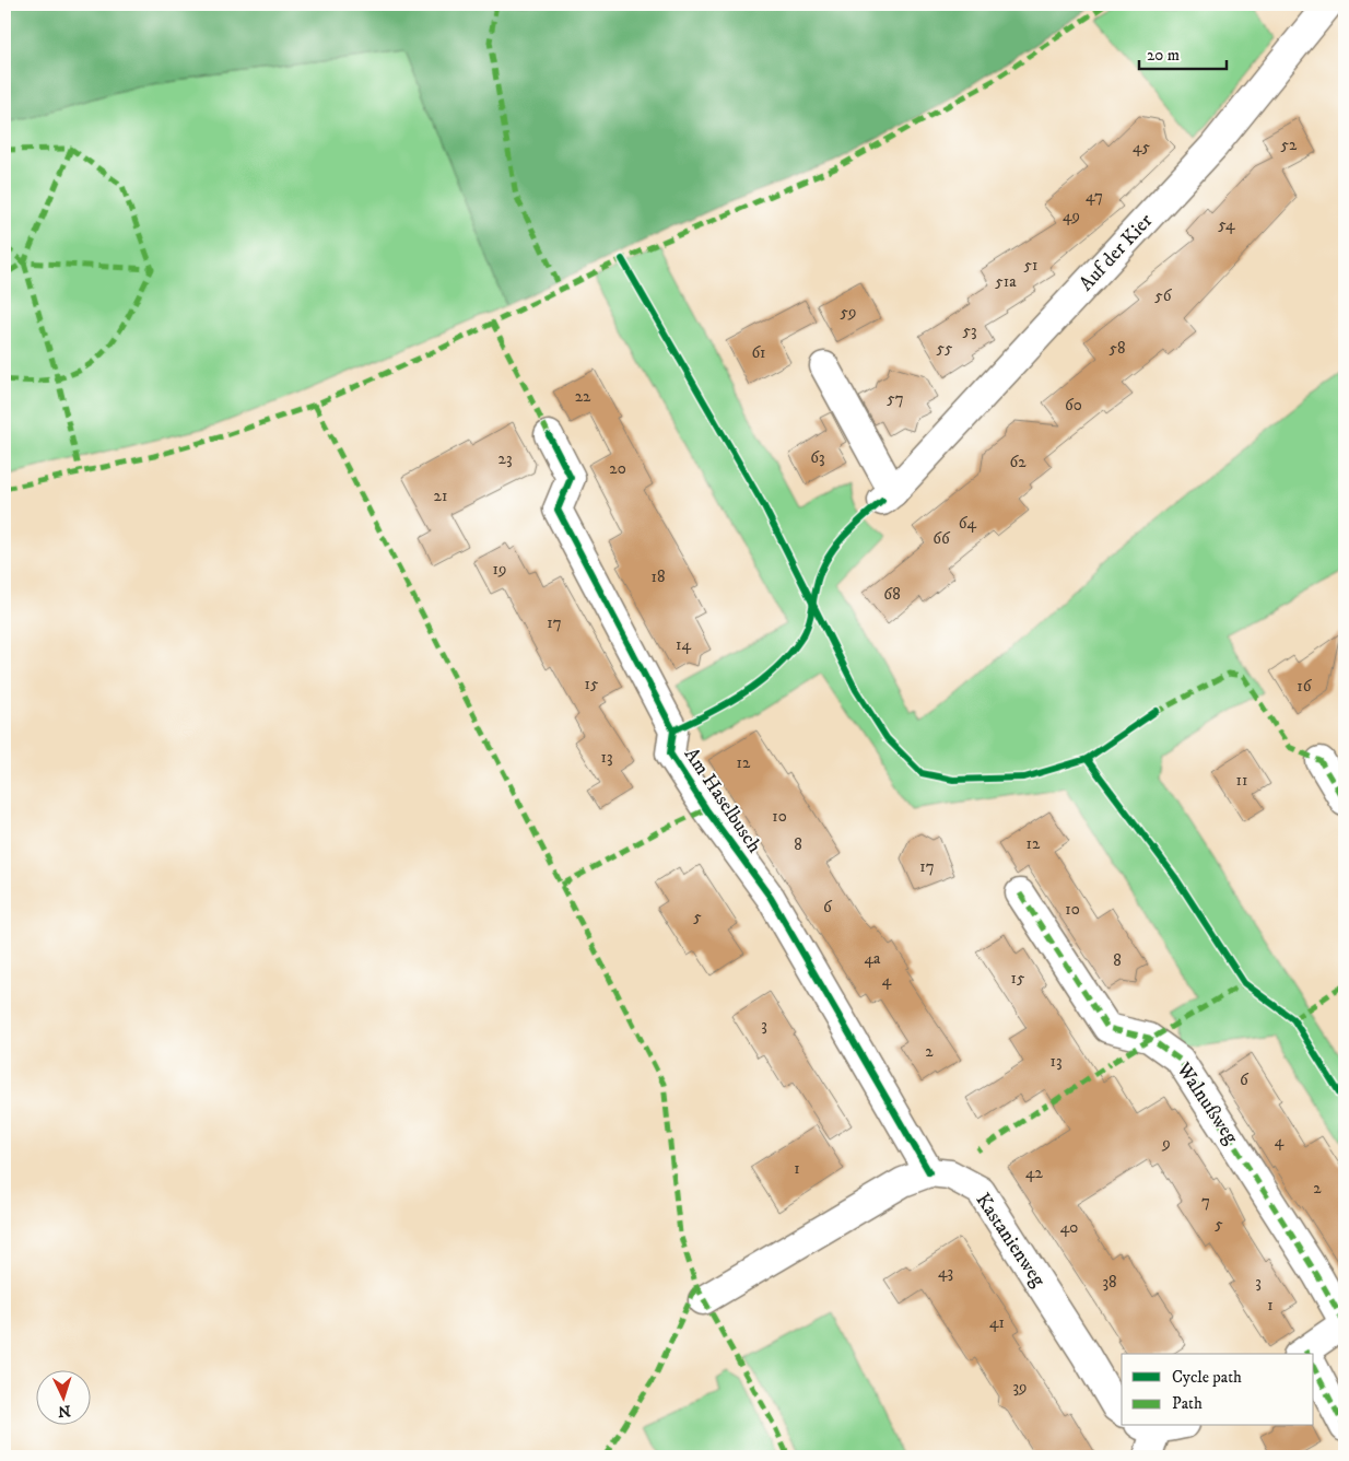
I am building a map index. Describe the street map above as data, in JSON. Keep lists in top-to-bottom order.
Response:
{
  "streets": {
    "street": [
      "Auf der Kier",
      "Am Haselbusch",
      "Walnußweg",
      "Kastanienweg"
    ]
  },
  "crossings": [
    ["Am Haselbusch", "Kastanienweg"]
  ],
  "house_numbers": [
    "52",
    "45",
    "47",
    "49",
    "54",
    "51",
    "51a",
    "56",
    "59",
    "53",
    "55",
    "58",
    "61",
    "22",
    "57",
    "60",
    "63",
    "23",
    "62",
    "20",
    "21",
    "64",
    "66",
    "19",
    "18",
    "68",
    "17",
    "14",
    "15",
    "16",
    "13",
    "12",
    "11",
    "10",
    "12",
    "8",
    "17",
    "6",
    "10",
    "5",
    "4a",
    "8",
    "15",
    "4",
    "3",
    "2",
    "13",
    "6",
    "4",
    "9",
    "1",
    "42",
    "2",
    "7",
    "5",
    "40",
    "43",
    "38",
    "3",
    "1",
    "41",
    "39"
  ],
  "legend": ["Cycle path", "Path"],
  "scale_bar": "20 m",
  "north": "bottom"
}
